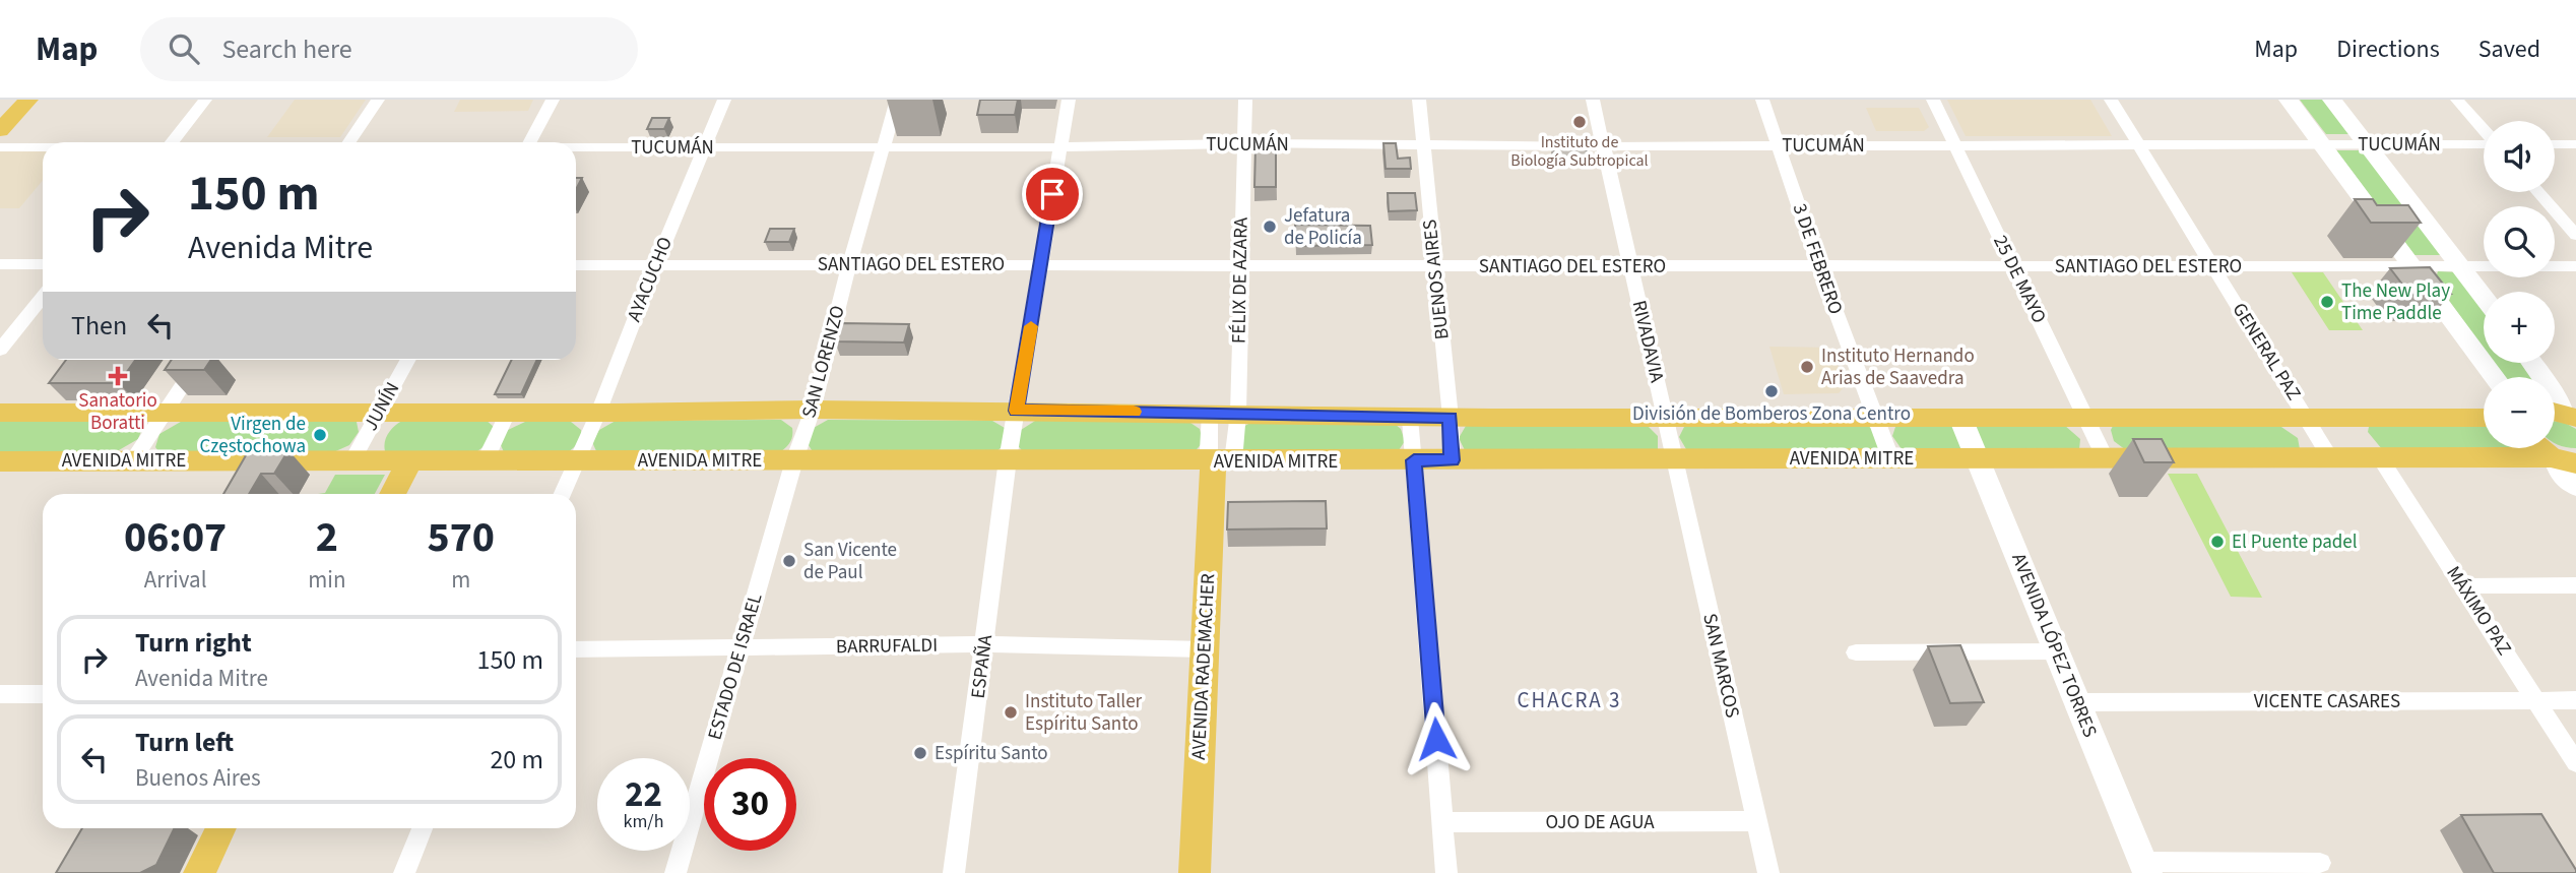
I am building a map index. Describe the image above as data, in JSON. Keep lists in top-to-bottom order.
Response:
{
  "streets": {
    "main road": ["AVENIDA MITRE", "AVENIDA LÓPEZ TORRES", "AVENIDA RADEMACHER"],
    "street": [
      "TUCUMÁN",
      "3 DE FEBRERO",
      "SANTIAGO DEL ESTERO",
      "AYACUCHO",
      "BUENOS AIRES",
      "25 DE MAYO",
      "FÉLIX DE AZARA",
      "RIVADAVIA",
      "GENERAL PAZ",
      "SAN LORENZO",
      "JUNÍN",
      "MÁXIMO PAZ",
      "BARRUFALDI",
      "SAN MARCOS",
      "ESTADO DE ISRAEL",
      "ESPAÑA",
      "VICENTE CASARES",
      "OJO DE AGUA"
    ]
  },
  "crossings": [
    ["TUCUMÁN", "3 DE FEBRERO"],
    ["TUCUMÁN", "AYACUCHO"],
    ["TUCUMÁN", "BUENOS AIRES"],
    ["TUCUMÁN", "25 DE MAYO"],
    ["TUCUMÁN", "FÉLIX DE AZARA"],
    ["TUCUMÁN", "RIVADAVIA"],
    ["TUCUMÁN", "GENERAL PAZ"],
    ["TUCUMÁN", "SAN LORENZO"],
    ["TUCUMÁN", "ESPAÑA"],
    ["3 DE FEBRERO", "SANTIAGO DEL ESTERO"],
    ["3 DE FEBRERO", "AVENIDA MITRE"],
    ["SANTIAGO DEL ESTERO", "AYACUCHO"],
    ["SANTIAGO DEL ESTERO", "BUENOS AIRES"],
    ["SANTIAGO DEL ESTERO", "25 DE MAYO"],
    ["SANTIAGO DEL ESTERO", "FÉLIX DE AZARA"],
    ["SANTIAGO DEL ESTERO", "RIVADAVIA"],
    ["SANTIAGO DEL ESTERO", "GENERAL PAZ"],
    ["SANTIAGO DEL ESTERO", "SAN LORENZO"],
    ["SANTIAGO DEL ESTERO", "ESPAÑA"],
    ["AYACUCHO", "AVENIDA MITRE"],
    ["BUENOS AIRES", "AVENIDA MITRE"],
    ["25 DE MAYO", "AVENIDA MITRE"],
    ["FÉLIX DE AZARA", "AVENIDA MITRE"],
    ["FÉLIX DE AZARA", "AVENIDA RADEMACHER"],
    ["RIVADAVIA", "AVENIDA MITRE"],
    ["RIVADAVIA", "SAN MARCOS"],
    ["GENERAL PAZ", "AVENIDA MITRE"],
    ["SAN LORENZO", "AVENIDA MITRE"],
    ["SAN LORENZO", "ESTADO DE ISRAEL"],
    ["JUNÍN", "AVENIDA MITRE"],
    ["AVENIDA MITRE", "MÁXIMO PAZ"],
    ["AVENIDA MITRE", "AVENIDA LÓPEZ TORRES"],
    ["AVENIDA MITRE", "SAN MARCOS"],
    ["AVENIDA MITRE", "ESTADO DE ISRAEL"],
    ["AVENIDA MITRE", "ESPAÑA"],
    ["AVENIDA MITRE", "AVENIDA RADEMACHER"],
    ["MÁXIMO PAZ", "VICENTE CASARES"],
    ["AVENIDA LÓPEZ TORRES", "VICENTE CASARES"],
    ["BARRUFALDI", "ESTADO DE ISRAEL"],
    ["BARRUFALDI", "ESPAÑA"],
    ["BARRUFALDI", "AVENIDA RADEMACHER"],
    ["SAN MARCOS", "OJO DE AGUA"]
  ],
  "districts": ["CHACRA 3"],
  "places": {
    "other": [
      "Instituto de Biología Subtropical",
      "Jefatura de Policía",
      "The New Play Time Paddle",
      "Instituto Hernando Arias de Saavedra",
      "División de Bomberos Zona Centro",
      "Virgen de Częstochowa",
      "El Puente padel",
      "San Vicente de Paul",
      "Instituto Taller Espíritu Santo",
      "Espíritu Santo"
    ],
    "health": ["Sanatorio Boratti"]
  },
  "page": {
    "header": "Map",
    "search": "Search here",
    "nav": ["Map", "Directions", "Saved"],
    "map_buttons": ["+", "−"],
    "turn": ["150 m", "Avenida Mitre"],
    "then": "Then",
    "eta": [
      "06:07",
      "Arrival",
      "2",
      "min",
      "570",
      "m"
    ],
    "list": [
      {
        "name": "Turn right",
        "note": "Avenida Mitre",
        "value": "150 m"
      },
      {
        "name": "Turn left",
        "note": "Buenos Aires",
        "value": "20 m"
      }
    ],
    "speed": "22 km/h",
    "limit": "30"
  }
}
